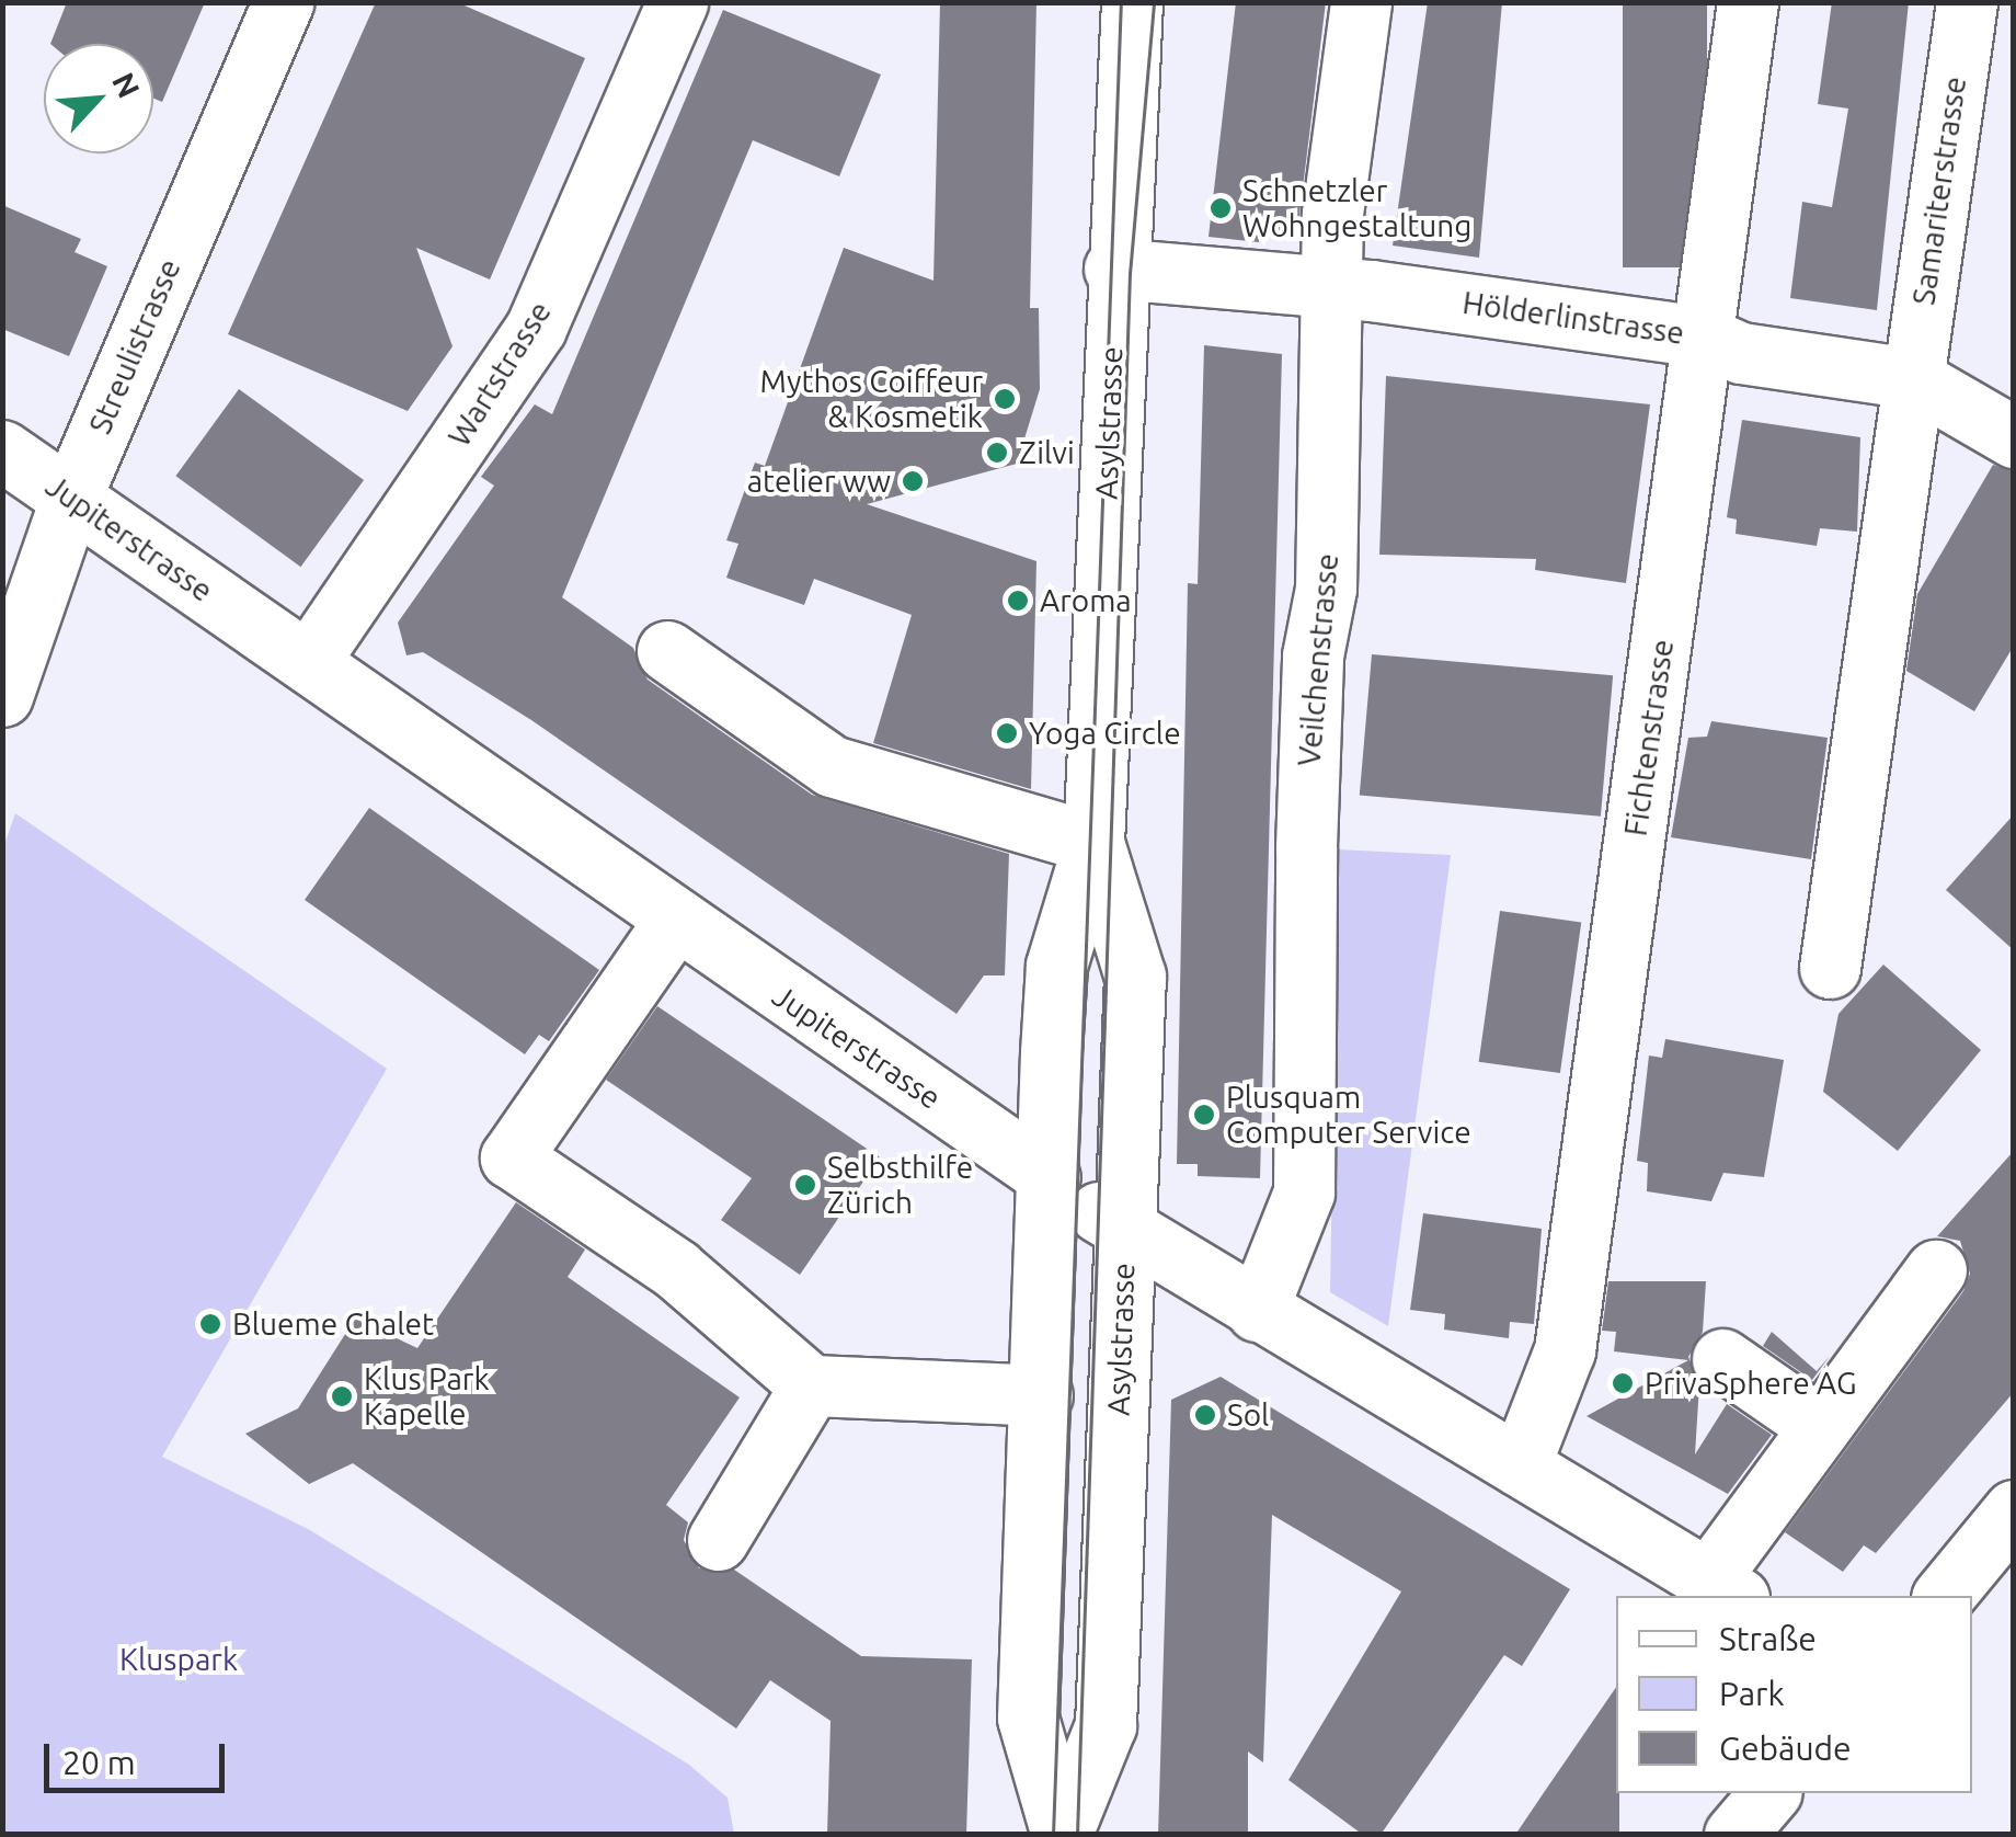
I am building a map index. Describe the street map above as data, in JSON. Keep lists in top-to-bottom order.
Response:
{
  "streets": {
    "street": [
      "Samariterstrasse",
      "Hölderlinstrasse",
      "Streulistrasse",
      "Wartstrasse",
      "Asylstrasse",
      "Jupiterstrasse",
      "Veilchenstrasse",
      "Fichtenstrasse"
    ]
  },
  "crossings": [
    ["Samariterstrasse", "Hölderlinstrasse"],
    ["Hölderlinstrasse", "Asylstrasse"],
    ["Hölderlinstrasse", "Veilchenstrasse"],
    ["Hölderlinstrasse", "Fichtenstrasse"],
    ["Streulistrasse", "Jupiterstrasse"],
    ["Wartstrasse", "Jupiterstrasse"],
    ["Asylstrasse", "Jupiterstrasse"],
    ["Jupiterstrasse", "Veilchenstrasse"],
    ["Jupiterstrasse", "Fichtenstrasse"]
  ],
  "parks": ["Kluspark"],
  "places": [
    "Schnetzler Wohngestaltung",
    "Mythos Coiffeur & Kosmetik",
    "Zilvi",
    "atelier ww",
    "Aroma",
    "Yoga Circle",
    "Plusquam Computer Service",
    "Selbsthilfe Zürich",
    "Blueme Chalet",
    "PrivaSphere AG",
    "Klus Park Kapelle",
    "Sol"
  ],
  "legend": ["Straße", "Park", "Gebäude"],
  "scale_bar": "20 m",
  "north": "top right"
}
